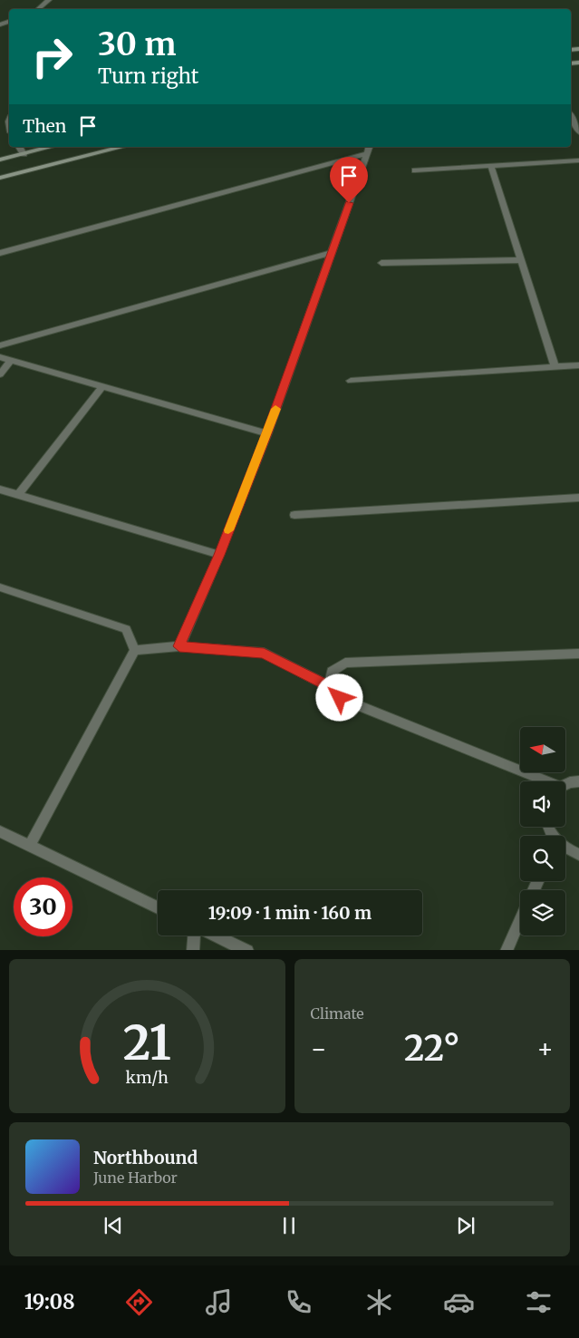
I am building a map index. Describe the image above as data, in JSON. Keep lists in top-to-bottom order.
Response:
{
  "north": "left",
  "page": {
    "turn": ["30 m", "Turn right"],
    "then": "Then",
    "limit": "30",
    "trip": "19:09 · 1 min · 160 m",
    "tile": "Climate",
    "heat": ["−", "22°", "+"],
    "song": ["Northbound", "June Harbor"],
    "tabs": "19:08",
    "gauge": ["21", "km/h"]
  }
}
